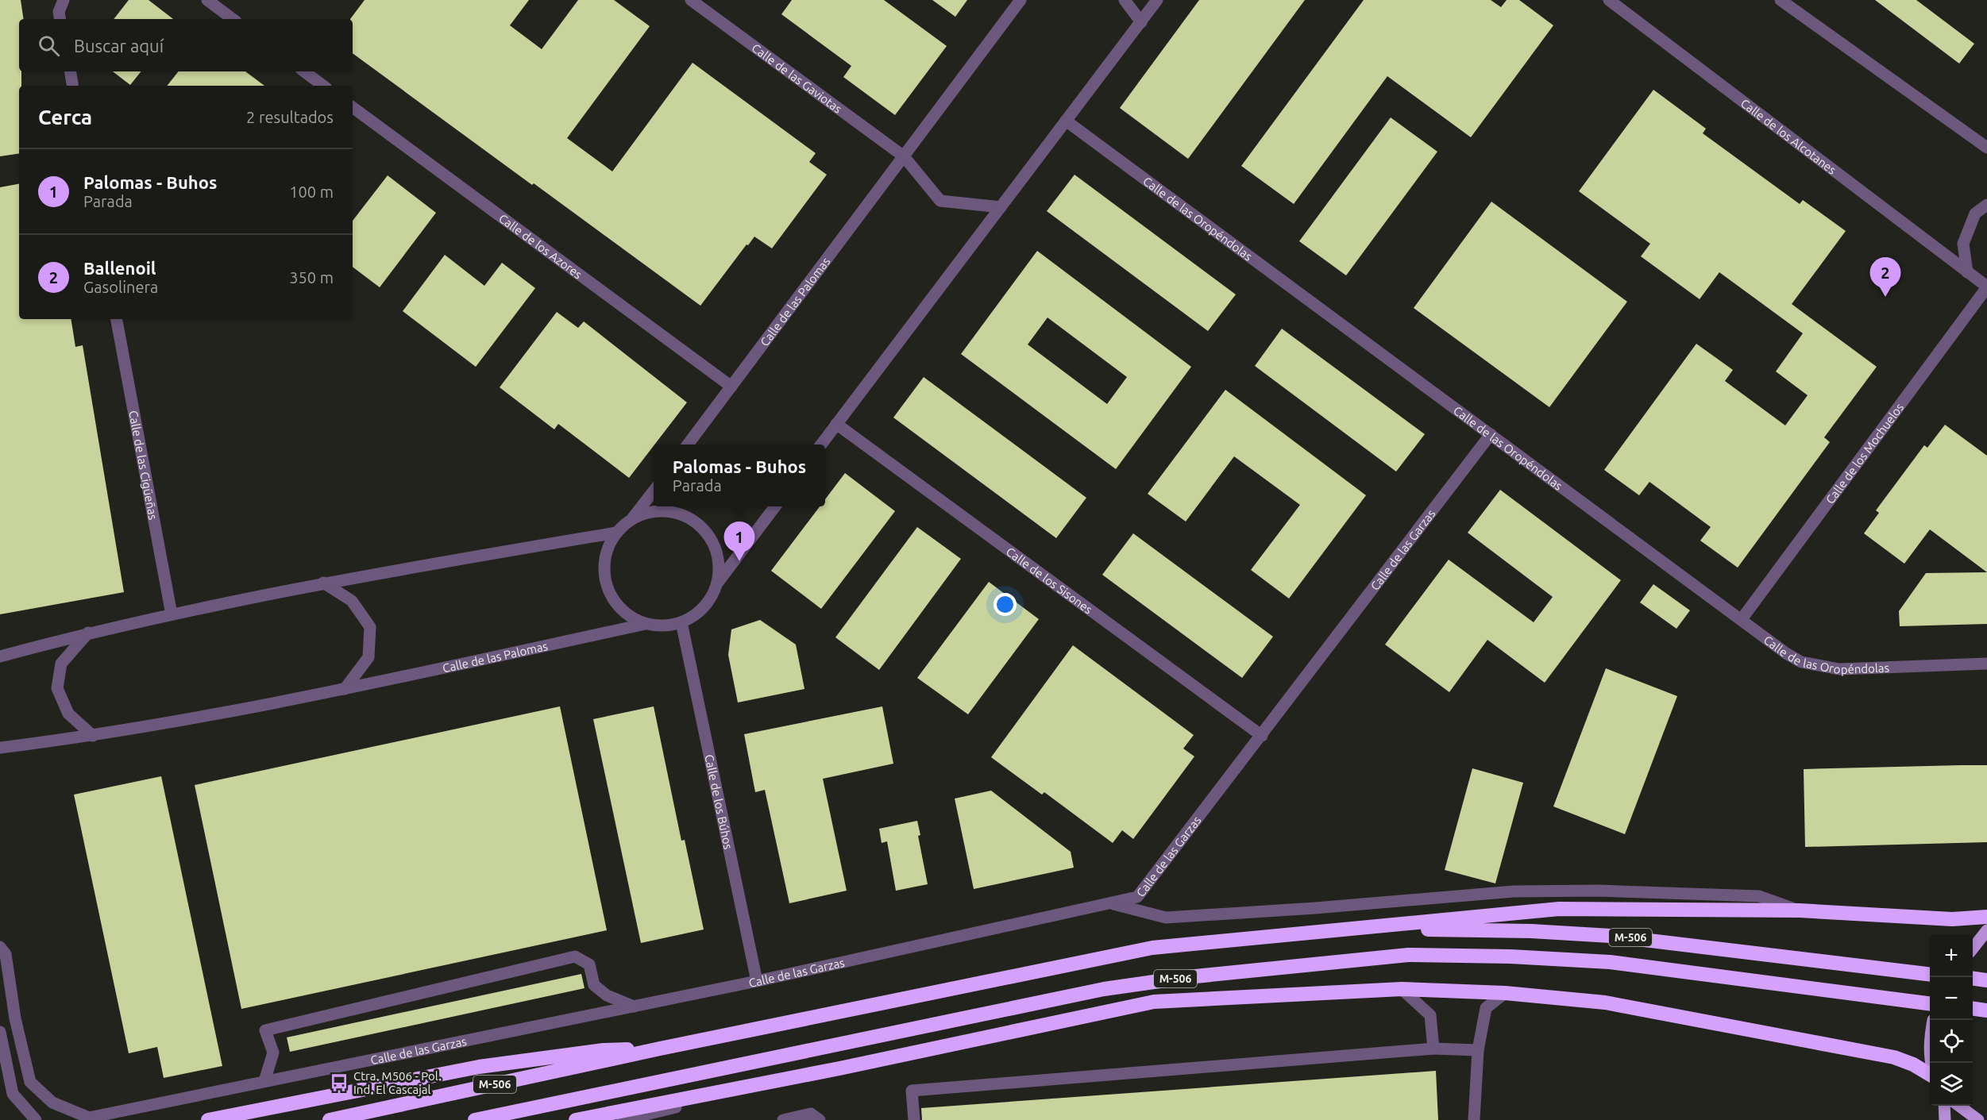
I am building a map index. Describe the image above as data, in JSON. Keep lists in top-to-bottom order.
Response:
{
  "streets": {
    "highway": ["M-506"],
    "street": [
      "Calle de las Gaviotas",
      "Calle de los Alcotanes",
      "Calle de las Oropéndolas",
      "Calle de los Azores",
      "Calle de las Palomas",
      "Calle de los Mochuelos",
      "Calle de las Cigüeñas",
      "Calle de las Garzas",
      "Calle de los Sisones",
      "Calle de los Búhos"
    ]
  },
  "crossings": [
    ["Calle de las Gaviotas", "Calle de las Palomas"],
    ["Calle de los Alcotanes", "Calle de los Mochuelos"],
    ["Calle de las Oropéndolas", "Calle de los Mochuelos"],
    ["Calle de las Oropéndolas", "Calle de las Garzas"],
    ["Calle de los Azores", "Calle de las Palomas"],
    ["Calle de las Palomas", "Calle de los Búhos"],
    ["Calle de las Garzas", "Calle de los Sisones"],
    ["Calle de las Garzas", "Calle de los Búhos"]
  ],
  "places": {
    "bus stop": ["Ctra. M506 - Pol. Ind. El Cascajal"]
  },
  "page": {
    "search": "Buscar aquí",
    "heading": ["Cerca", "2 resultados"],
    "list": [
      {
        "mark": "1",
        "name": "Palomas - Buhos",
        "note": "Parada",
        "value": "100 m"
      },
      {
        "mark": "2",
        "name": "Ballenoil",
        "note": "Gasolinera",
        "value": "350 m"
      }
    ],
    "pins": ["2", "1"],
    "popup": ["Palomas - Buhos", "Parada"],
    "map_buttons": ["+", "−"]
  }
}
